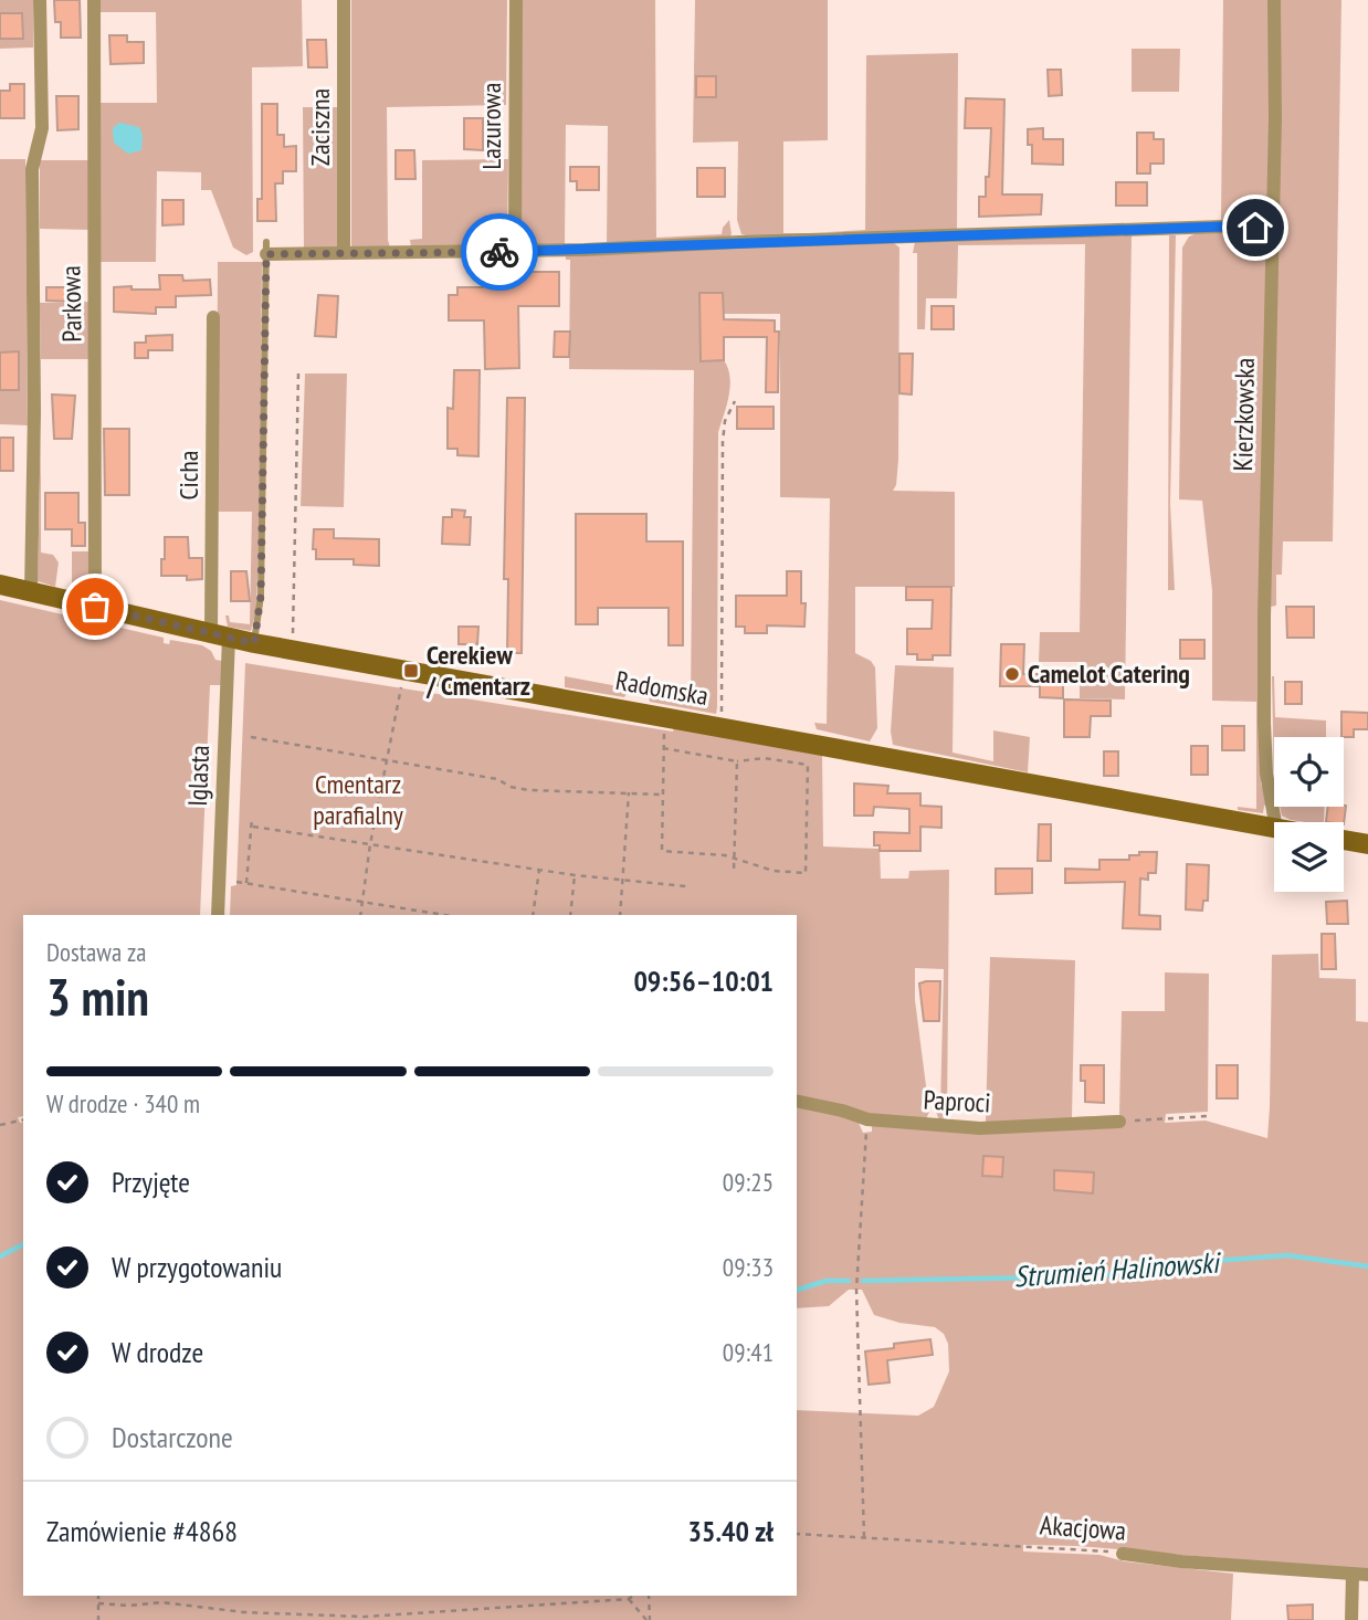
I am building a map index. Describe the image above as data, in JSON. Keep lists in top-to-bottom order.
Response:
{
  "streets": {
    "street": [
      "Lazurowa",
      "Zaciszna",
      "Parkowa",
      "Kierzkowska",
      "Cicha",
      "Radomska",
      "Iglasta",
      "Paproci",
      "Akacjowa"
    ]
  },
  "crossings": [
    ["Parkowa", "Radomska"],
    ["Cicha", "Radomska"],
    ["Cicha", "Iglasta"],
    ["Radomska", "Iglasta"]
  ],
  "water": ["Strumień Halinowski"],
  "parks": ["Cmentarz parafialny"],
  "places": {
    "transit": ["Cerekiew / Cmentarz"],
    "other": ["Camelot Catering"]
  },
  "page": {
    "heading": ["3 min", "Dostawa za", "09:56–10:01"],
    "panel": ["Zamówienie #4868", "35.40 zł"],
    "bar": "W drodze · 340 m",
    "list": [
      ["Przyjęte", "09:25"],
      ["W przygotowaniu", "09:33"],
      ["W drodze", "09:41"],
      "Dostarczone"
    ]
  }
}
